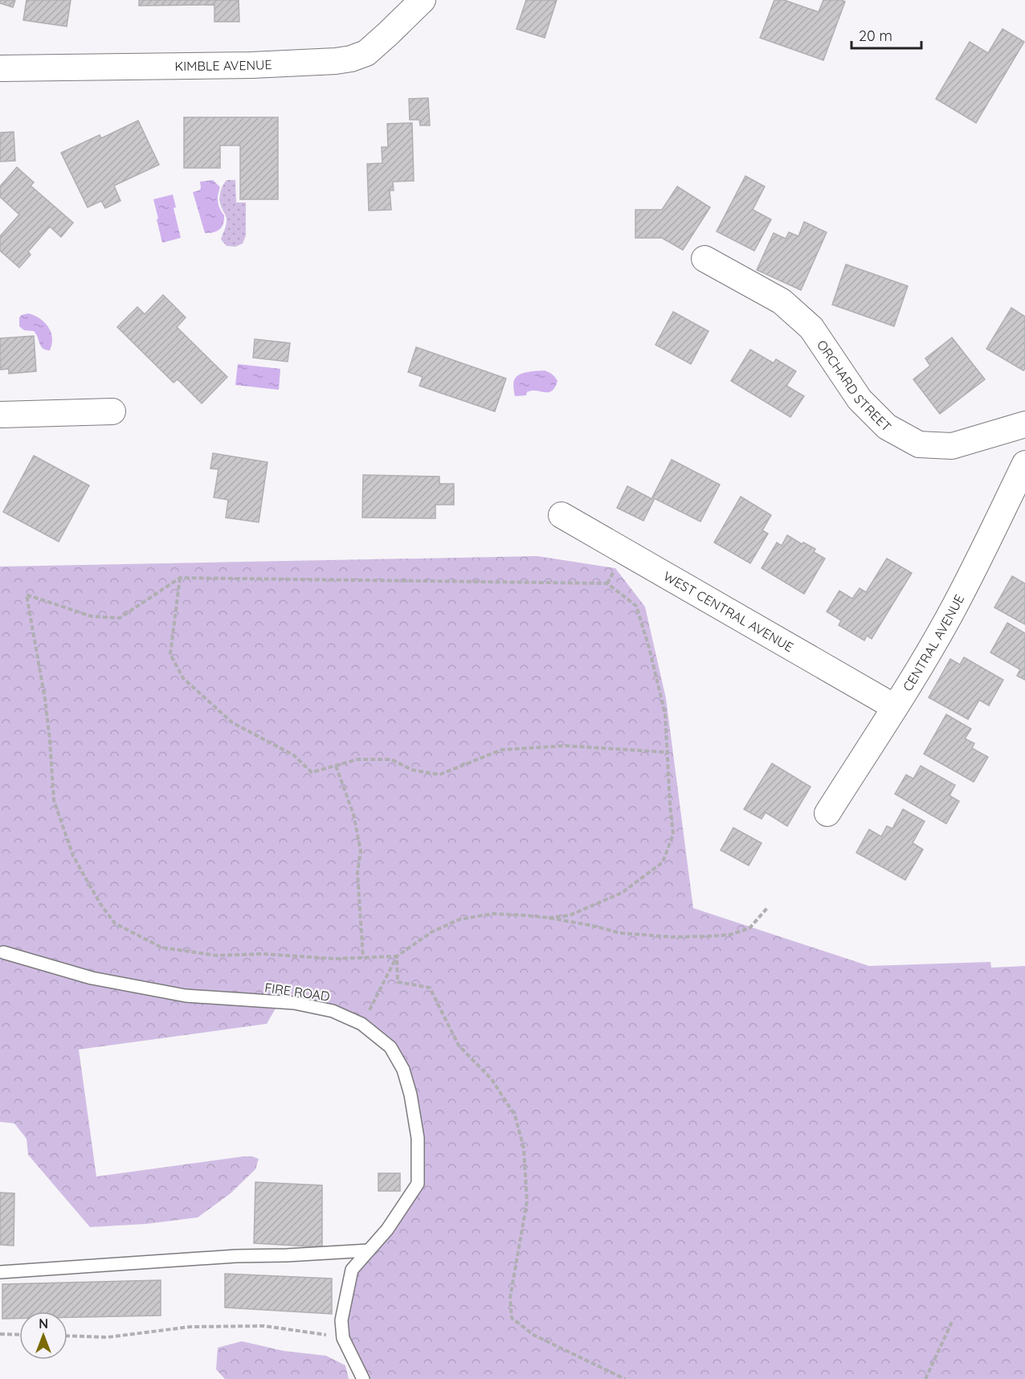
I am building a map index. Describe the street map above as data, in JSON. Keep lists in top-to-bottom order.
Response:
{
  "streets": {
    "street": [
      "KIMBLE AVENUE",
      "ORCHARD STREET",
      "WEST CENTRAL AVENUE",
      "CENTRAL AVENUE"
    ],
    "lane": ["FIRE ROAD"]
  },
  "crossings": [
    ["WEST CENTRAL AVENUE", "CENTRAL AVENUE"]
  ],
  "scale_bar": "20 m",
  "north": "top"
}
